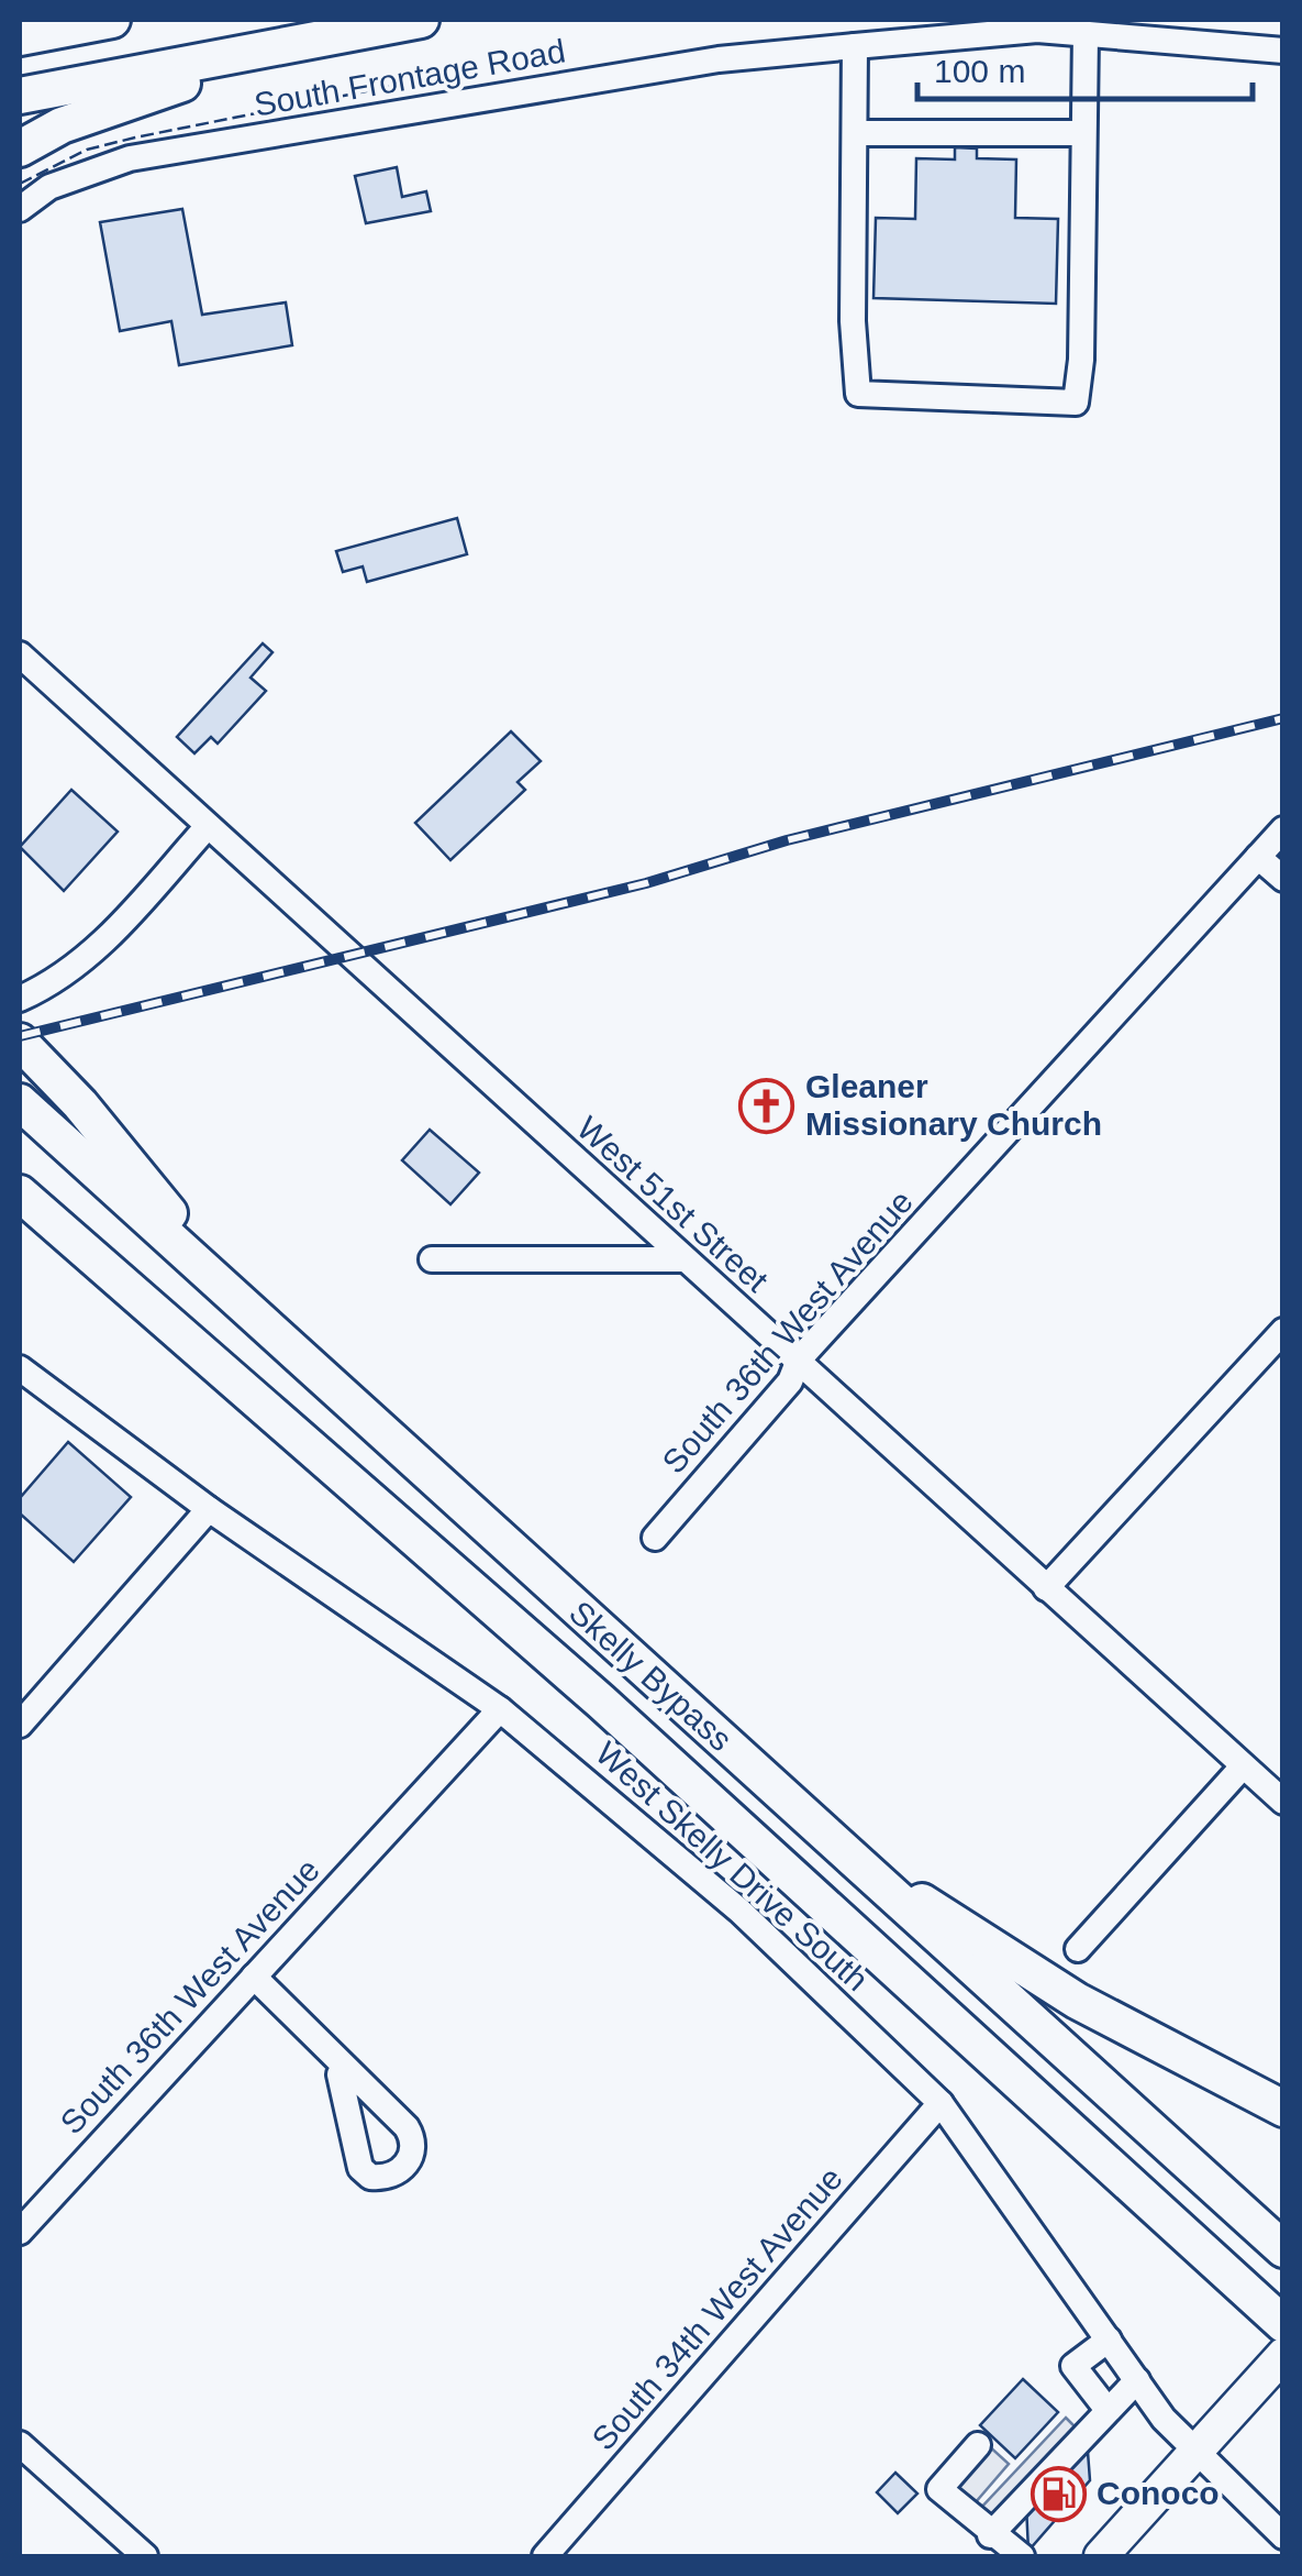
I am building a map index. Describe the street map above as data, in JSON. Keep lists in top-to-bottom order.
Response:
{
  "streets": {
    "highway": ["Skelly Bypass"],
    "street": [
      "South Frontage Road",
      "West 51st Street",
      "South 36th West Avenue",
      "West Skelly Drive South",
      "South 34th West Avenue"
    ]
  },
  "crossings": [
    ["West 51st Street", "South 36th West Avenue"],
    ["South 36th West Avenue", "West Skelly Drive South"],
    ["West Skelly Drive South", "South 34th West Avenue"]
  ],
  "places": {
    "church": ["Gleaner Missionary Church"],
    "fuel station": ["Conoco"]
  },
  "scale_bar": "100 m"
}
